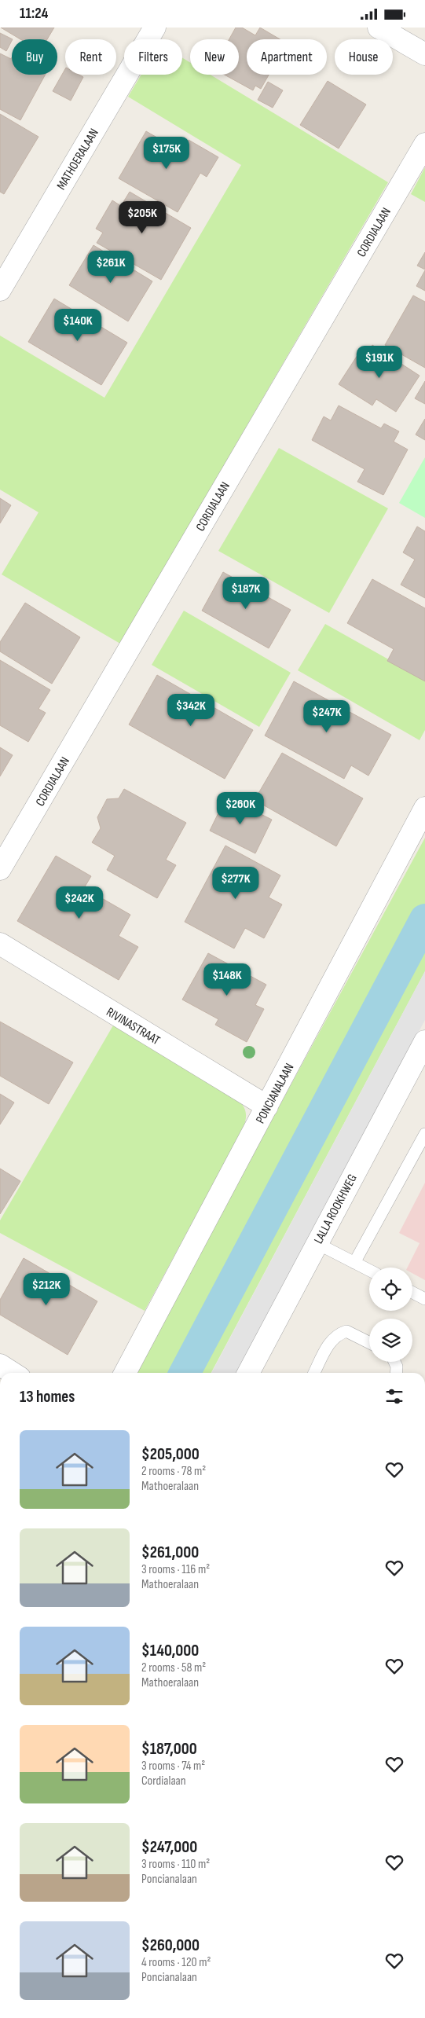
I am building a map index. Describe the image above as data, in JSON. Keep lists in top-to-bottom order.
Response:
{
  "streets": {
    "street": [
      "MATHOERALAAN",
      "CORDIALAAN",
      "RIVINASTRAAT",
      "PONCIANALAAN",
      "LALLA ROOKHWEG"
    ]
  },
  "crossings": [
    ["RIVINASTRAAT", "PONCIANALAAN"]
  ],
  "page": {
    "status": "11:24",
    "chip": [
      "Buy",
      "Rent",
      "Filters",
      "New",
      "Apartment",
      "House"
    ],
    "price": [
      "$175K",
      "$205K",
      "$261K",
      "$140K",
      "$191K",
      "$187K",
      "$342K",
      "$247K",
      "$260K",
      "$277K",
      "$242K",
      "$148K",
      "$212K"
    ],
    "heading": "13 homes",
    "list": [
      {
        "name": "$205,000",
        "note": "2 rooms · 78 m² · Mathoeralaan"
      },
      {
        "name": "$261,000",
        "note": "3 rooms · 116 m² · Mathoeralaan"
      },
      {
        "name": "$140,000",
        "note": "2 rooms · 58 m² · Mathoeralaan"
      },
      {
        "name": "$187,000",
        "note": "3 rooms · 74 m² · Cordialaan"
      },
      {
        "name": "$247,000",
        "note": "3 rooms · 110 m² · Poncianalaan"
      },
      {
        "name": "$260,000",
        "note": "4 rooms · 120 m² · Poncianalaan"
      }
    ]
  }
}
